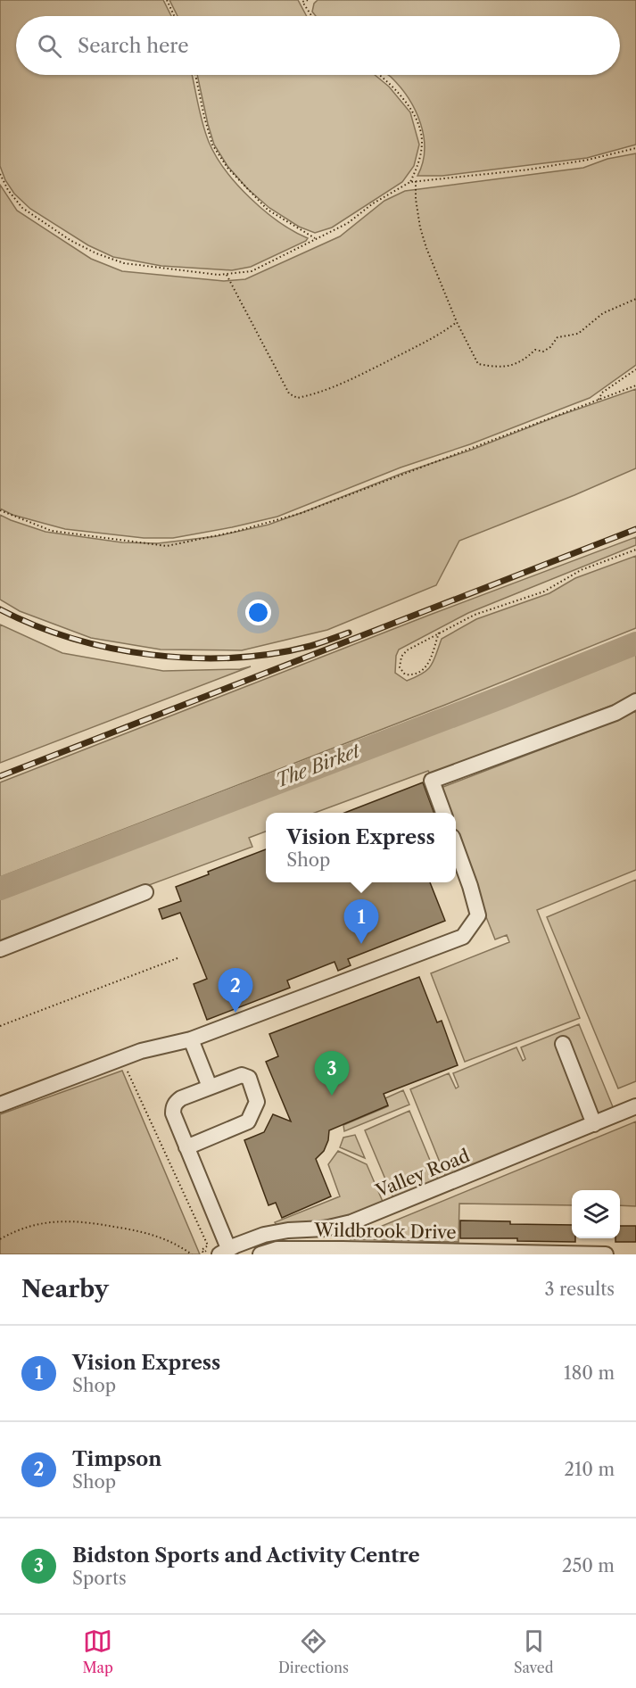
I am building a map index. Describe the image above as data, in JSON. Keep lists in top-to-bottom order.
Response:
{
  "streets": {
    "street": ["Valley Road", "Wildbrook Drive"]
  },
  "water": ["The Birket"],
  "page": {
    "search": "Search here",
    "popup": ["Vision Express", "Shop"],
    "pins": ["1", "2", "3"],
    "heading": ["Nearby", "3 results"],
    "list": [
      {
        "mark": "1",
        "name": "Vision Express",
        "note": "Shop",
        "value": "180 m"
      },
      {
        "mark": "2",
        "name": "Timpson",
        "note": "Shop",
        "value": "210 m"
      },
      {
        "mark": "3",
        "name": "Bidston Sports and Activity Centre",
        "note": "Sports",
        "value": "250 m"
      }
    ],
    "nav": ["Map", "Directions", "Saved"]
  }
}
